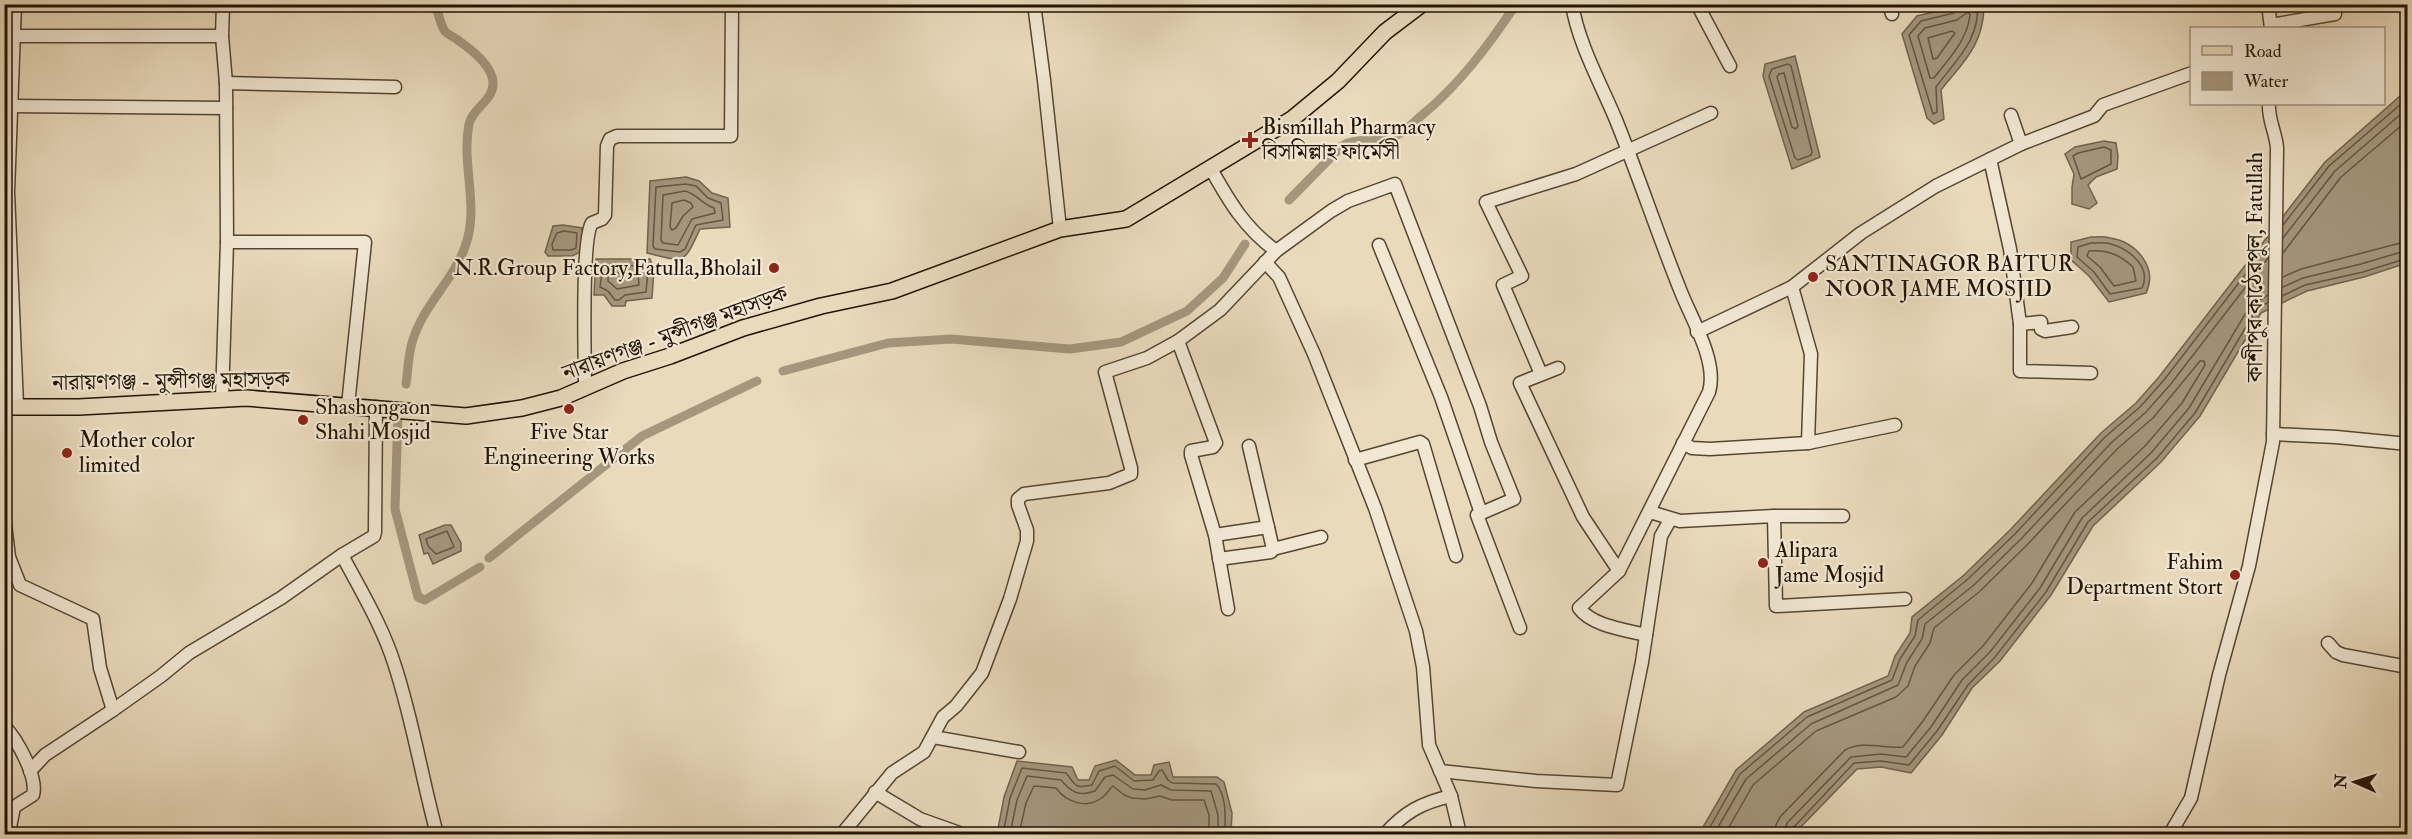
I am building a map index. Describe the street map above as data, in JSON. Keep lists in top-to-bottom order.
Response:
{
  "streets": {
    "main road": ["নারায়ণগঞ্জ - মুন্সীগঞ্জ মহাসড়ক"],
    "street": ["কাশীপুর কাঠেরপুল, Fatullah"]
  },
  "places": {
    "health": ["Bismillah Pharmacy বিসমিল্লাহ ফার্মেসী"],
    "other": [
      "N.R.Group Factory,Fatulla,Bholail",
      "SANTINAGOR BAITUR NOOR JAME MOSJID",
      "Five Star Engineering Works",
      "Shashongaon Shahi Mosjid",
      "Mother color limited",
      "Alipara Jame Mosjid",
      "Fahim Department Stort"
    ]
  },
  "legend": ["Road", "Water"],
  "north": "left"
}
